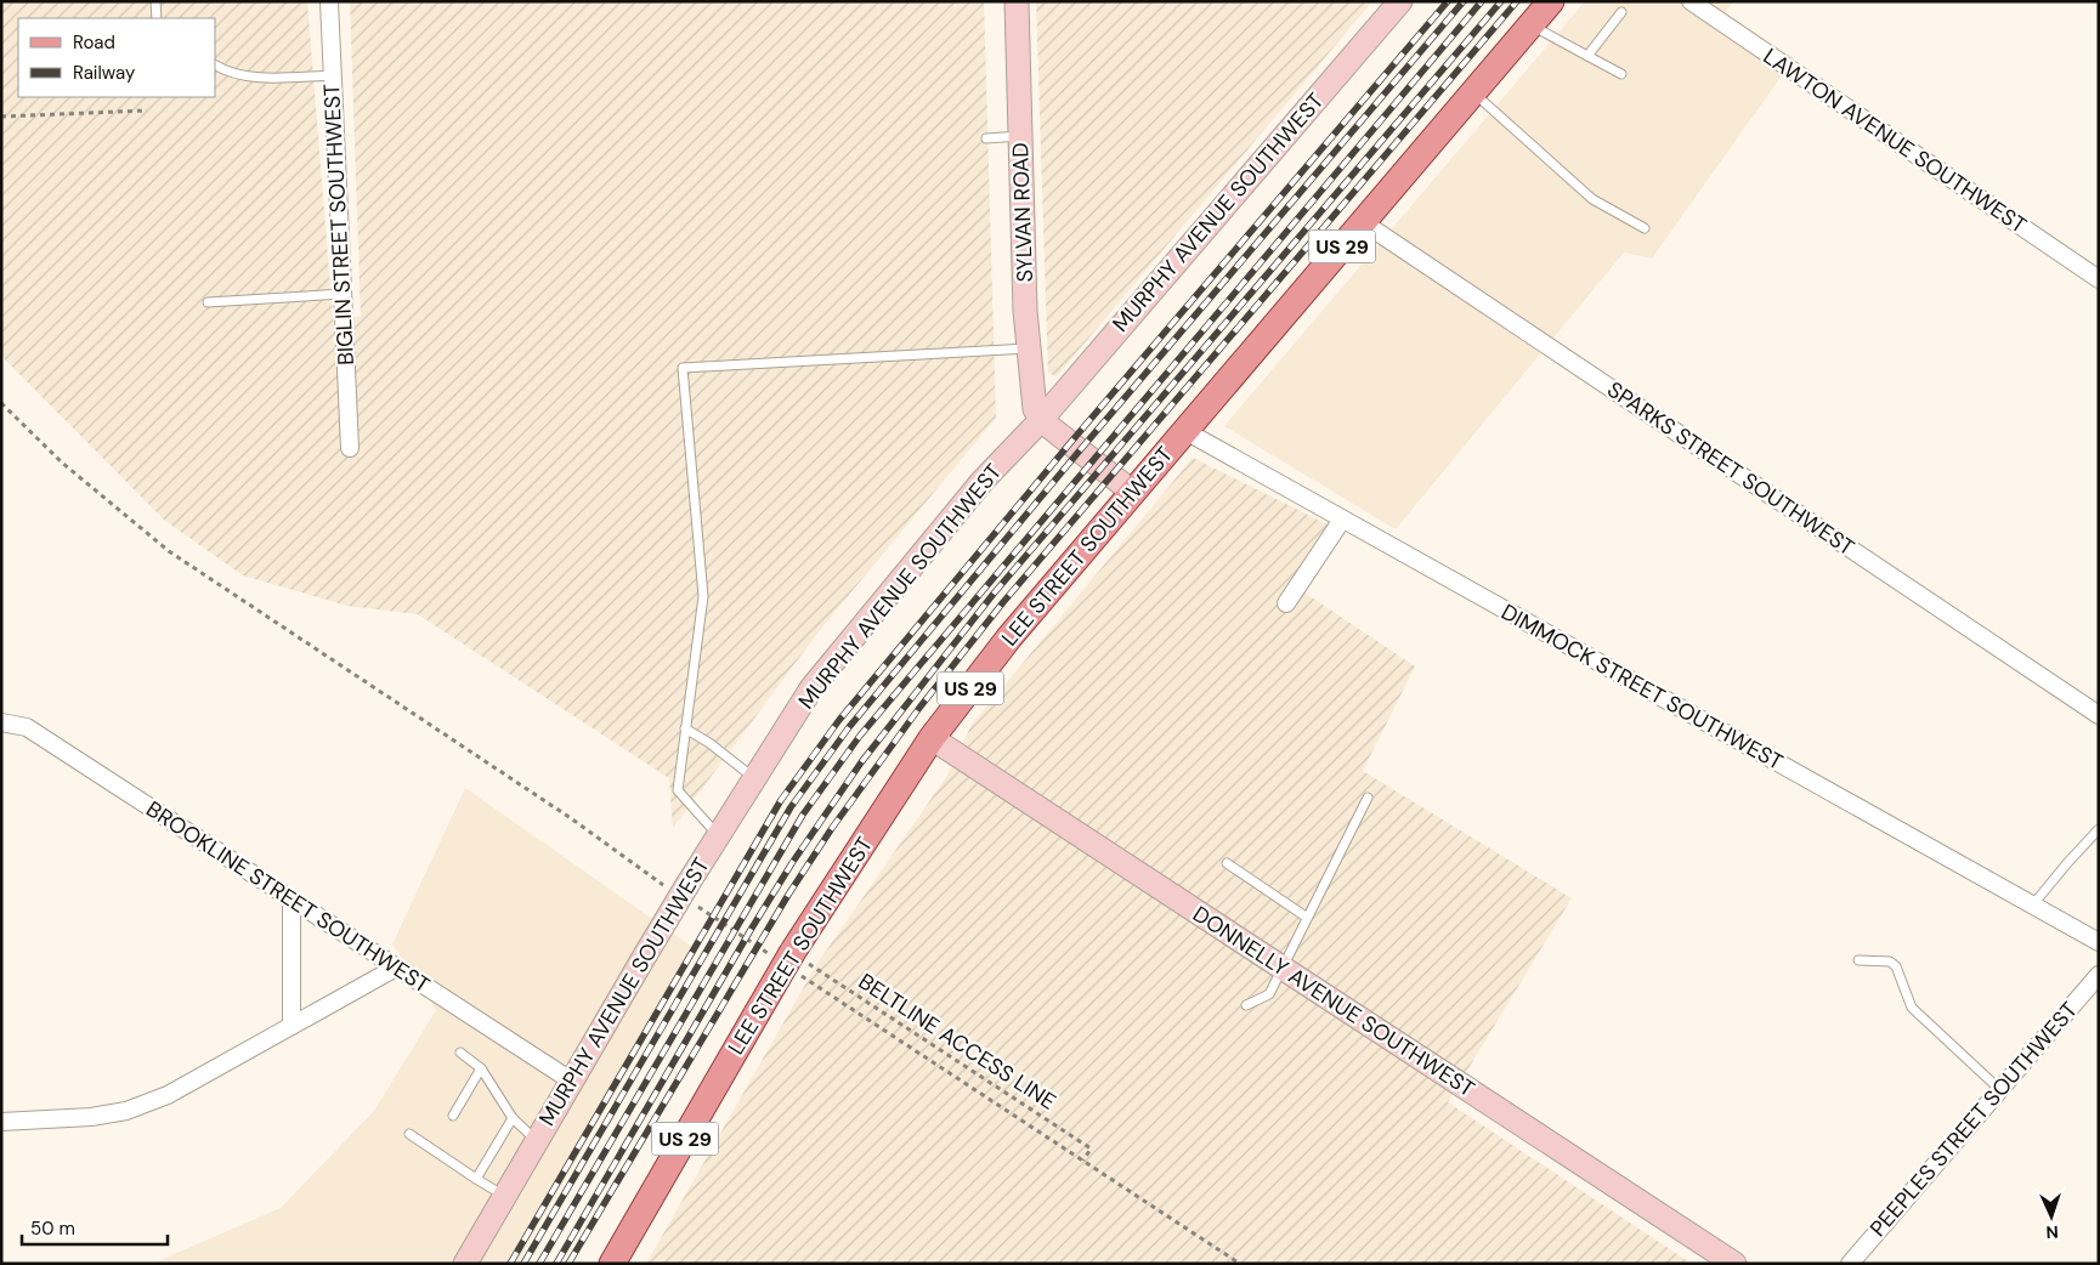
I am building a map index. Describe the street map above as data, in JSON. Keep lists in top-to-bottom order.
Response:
{
  "streets": {
    "main road": ["US 29", "LEE STREET SOUTHWEST"],
    "street": [
      "LAWTON AVENUE SOUTHWEST",
      "SYLVAN ROAD",
      "MURPHY AVENUE SOUTHWEST",
      "BIGLIN STREET SOUTHWEST",
      "SPARKS STREET SOUTHWEST",
      "DIMMOCK STREET SOUTHWEST",
      "BROOKLINE STREET SOUTHWEST",
      "DONNELLY AVENUE SOUTHWEST",
      "PEEPLES STREET SOUTHWEST"
    ],
    "path": ["BELTLINE ACCESS LINE"]
  },
  "crossings": [
    ["SYLVAN ROAD", "MURPHY AVENUE SOUTHWEST"],
    ["MURPHY AVENUE SOUTHWEST", "BROOKLINE STREET SOUTHWEST"],
    ["SPARKS STREET SOUTHWEST", "LEE STREET SOUTHWEST"],
    ["LEE STREET SOUTHWEST", "DIMMOCK STREET SOUTHWEST"],
    ["LEE STREET SOUTHWEST", "DONNELLY AVENUE SOUTHWEST"],
    ["LEE STREET SOUTHWEST", "BELTLINE ACCESS LINE"]
  ],
  "legend": ["Road", "Railway"],
  "scale_bar": "50 m",
  "north": "bottom"
}
